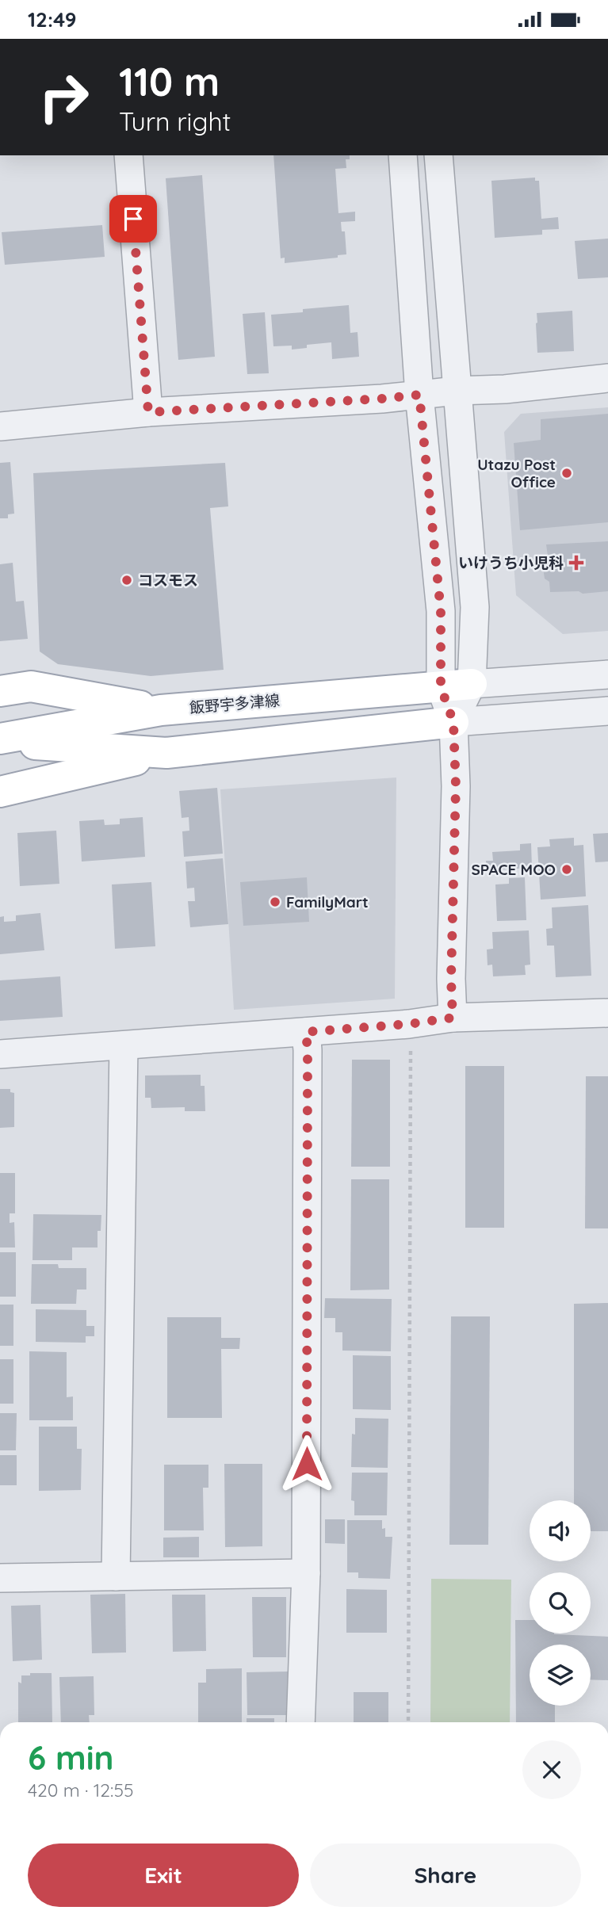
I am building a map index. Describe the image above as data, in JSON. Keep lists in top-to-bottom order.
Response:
{
  "streets": {
    "main road": ["飯野宇多津線"]
  },
  "places": {
    "other": [
      "Utazu Post Office",
      "コスモス",
      "SPACE MOO",
      "FamilyMart"
    ],
    "health": ["いけうち小児科"]
  },
  "page": {
    "status": "12:49",
    "turn": ["110 m", "Turn right"],
    "heading": ["6 min", "420 m · 12:55"],
    "buttons": ["Exit", "Share"]
  }
}
